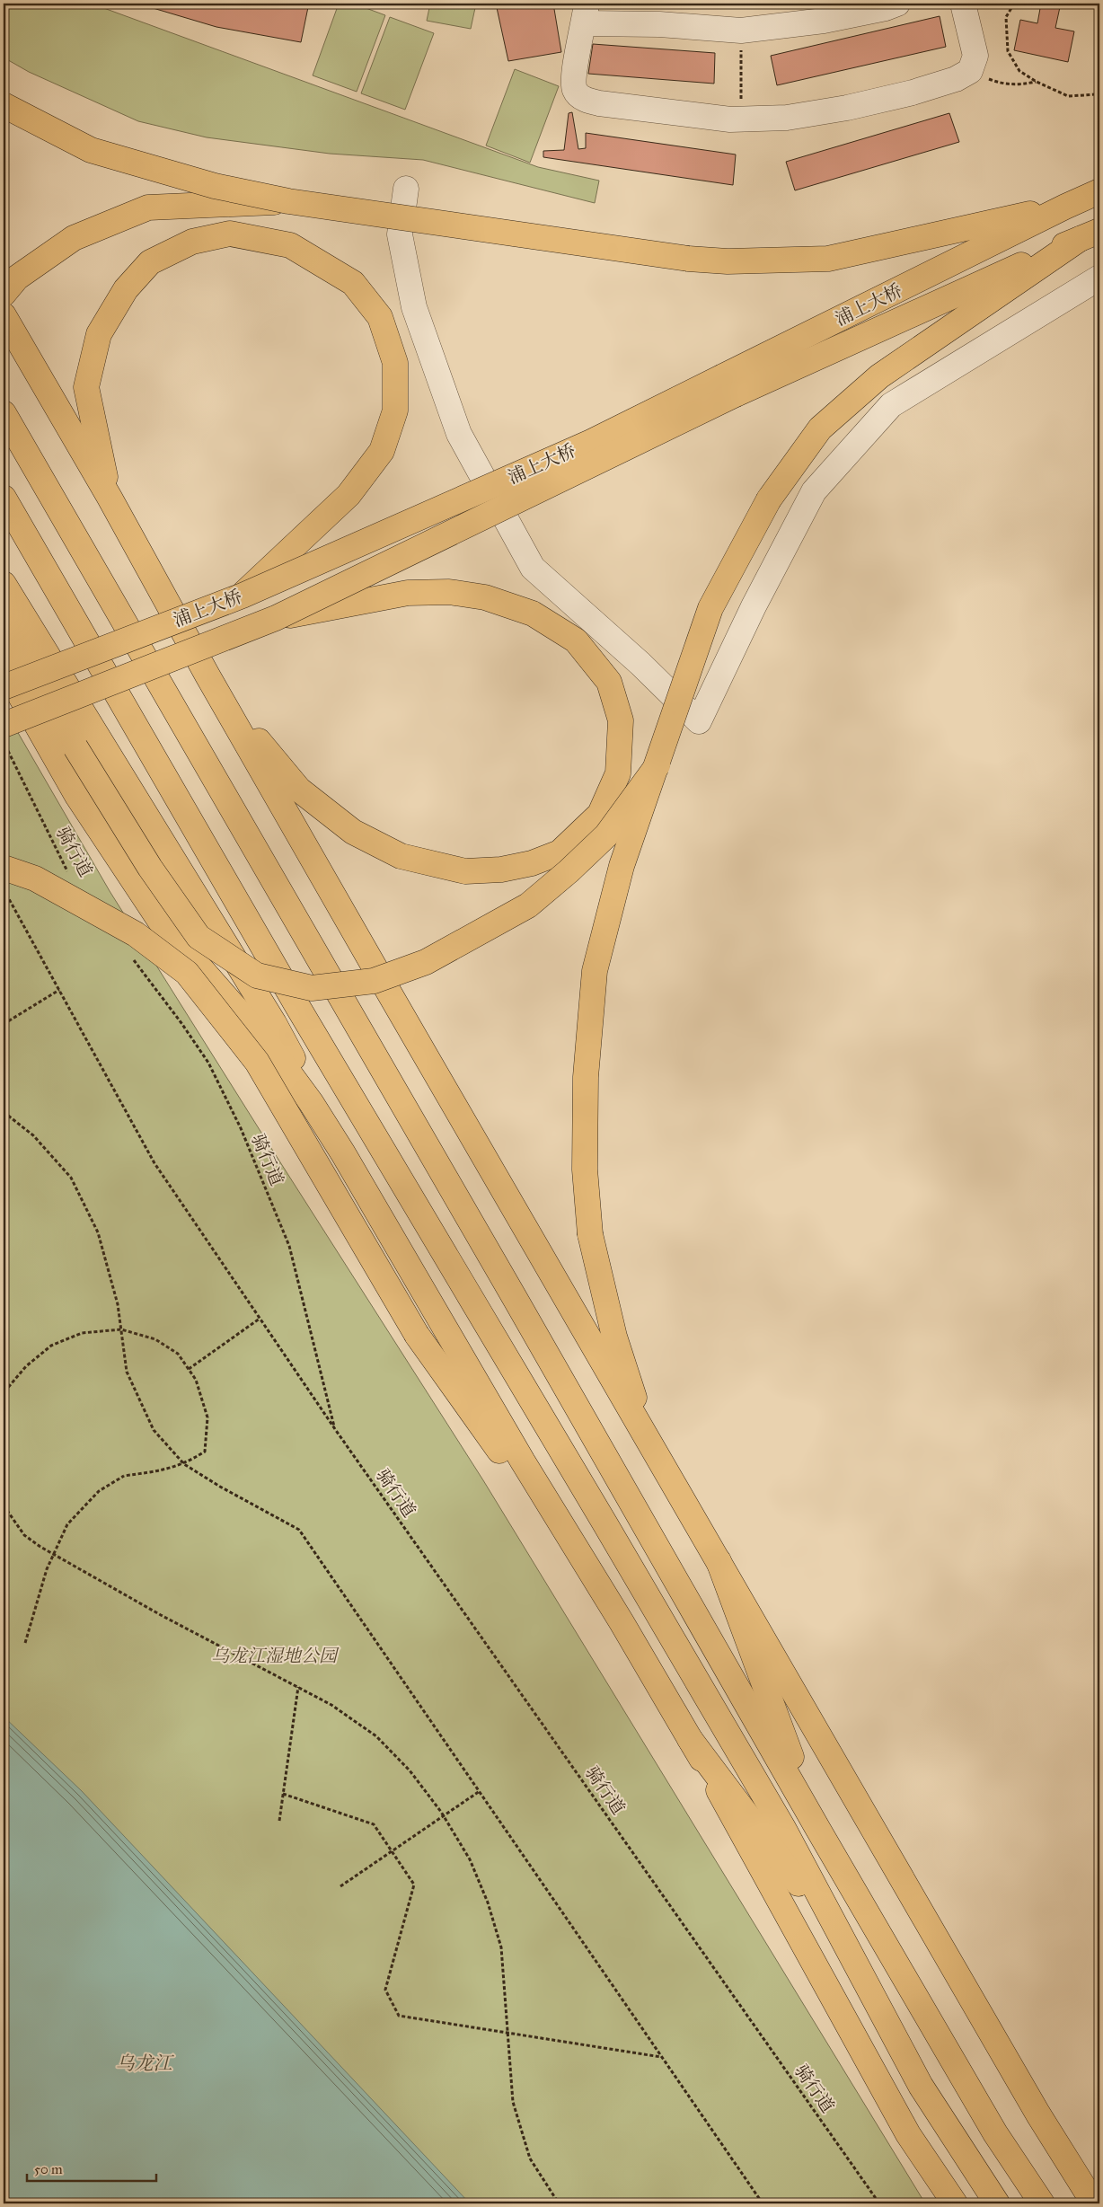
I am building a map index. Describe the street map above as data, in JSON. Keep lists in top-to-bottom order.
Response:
{
  "streets": {
    "main road": ["浦上大桥"],
    "path": ["骑行道"]
  },
  "water": ["乌龙江"],
  "parks": ["乌龙江湿地公园"],
  "scale_bar": "50 m"
}
